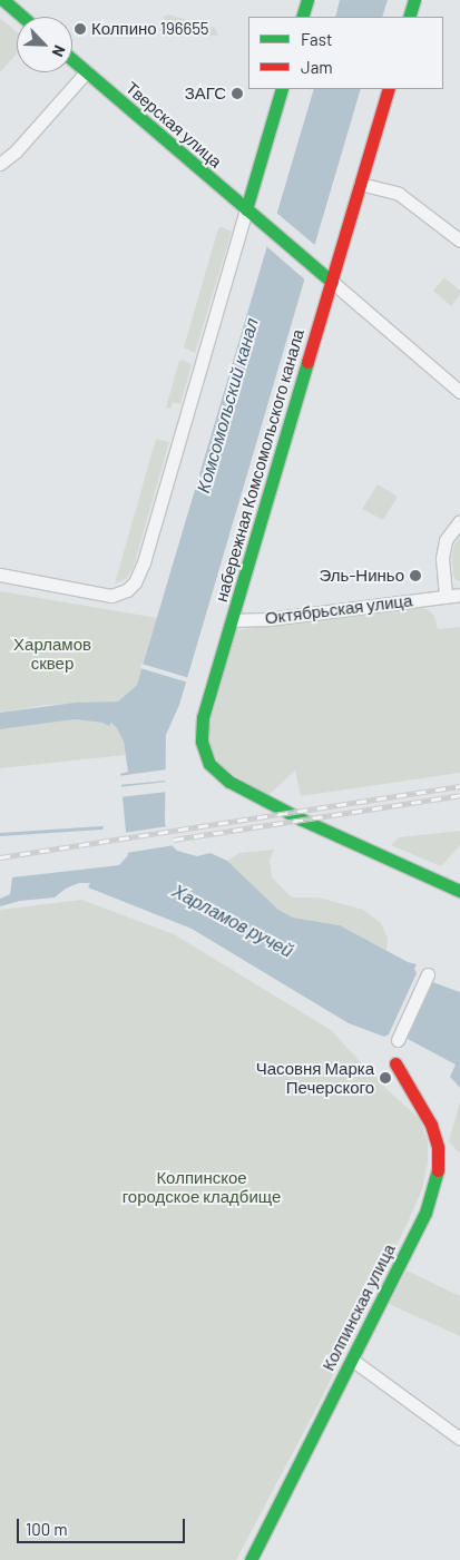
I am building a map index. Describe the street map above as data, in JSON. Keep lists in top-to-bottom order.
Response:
{
  "streets": {
    "street": [
      "Тверская улица",
      "набережная Комсомольского канала",
      "Октябрьская улица",
      "Колпинская улица"
    ]
  },
  "crossings": [
    ["Тверская улица", "набережная Комсомольского канала"],
    ["набережная Комсомольского канала", "Октябрьская улица"]
  ],
  "water": ["Комсомольский канал", "Харламов ручей"],
  "parks": ["Харламов сквер", "Колпинское городское кладбище"],
  "places": [
    "Колпино 196655",
    "ЗАГС",
    "Эль-Ниньо",
    "Часовня Марка Печерского"
  ],
  "legend": ["Fast", "Jam"],
  "scale_bar": "100 m",
  "north": "bottom right"
}
